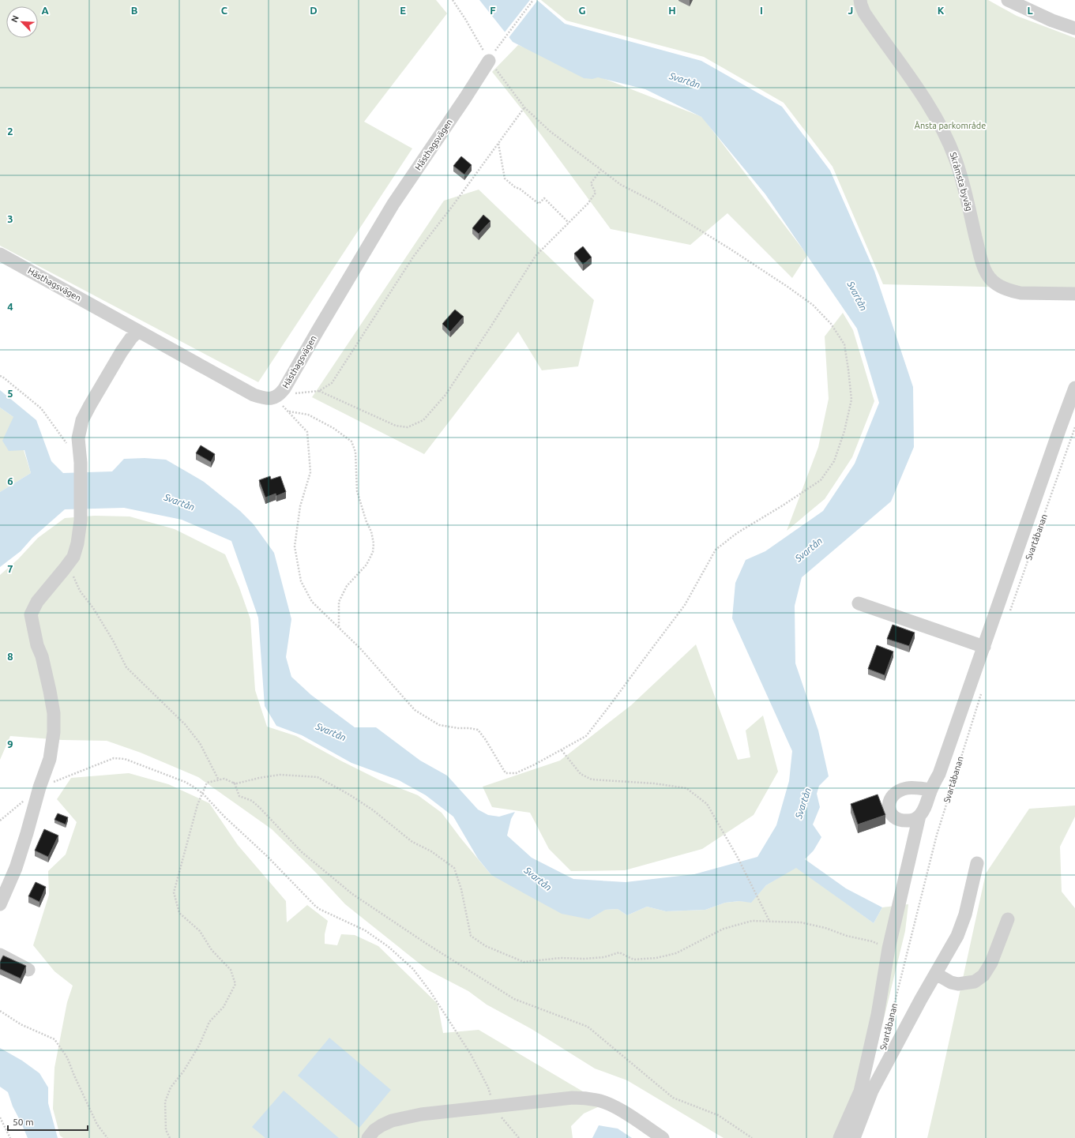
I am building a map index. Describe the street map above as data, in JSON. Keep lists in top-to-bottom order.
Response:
{
  "streets": {
    "street": ["Hästhagsvägen", "Skråmsta byväg"],
    "path": ["Svartåbanan"]
  },
  "water": ["Svartån"],
  "parks": ["Ånsta parkområde"],
  "scale_bar": "50 m",
  "north": "top left",
  "grid": {
    "columns": [
      "A",
      "B",
      "C",
      "D",
      "E",
      "F",
      "G",
      "H",
      "I",
      "J",
      "K",
      "L"
    ],
    "rows": [
      "2",
      "3",
      "4",
      "5",
      "6",
      "7",
      "8",
      "9"
    ]
  }
}
